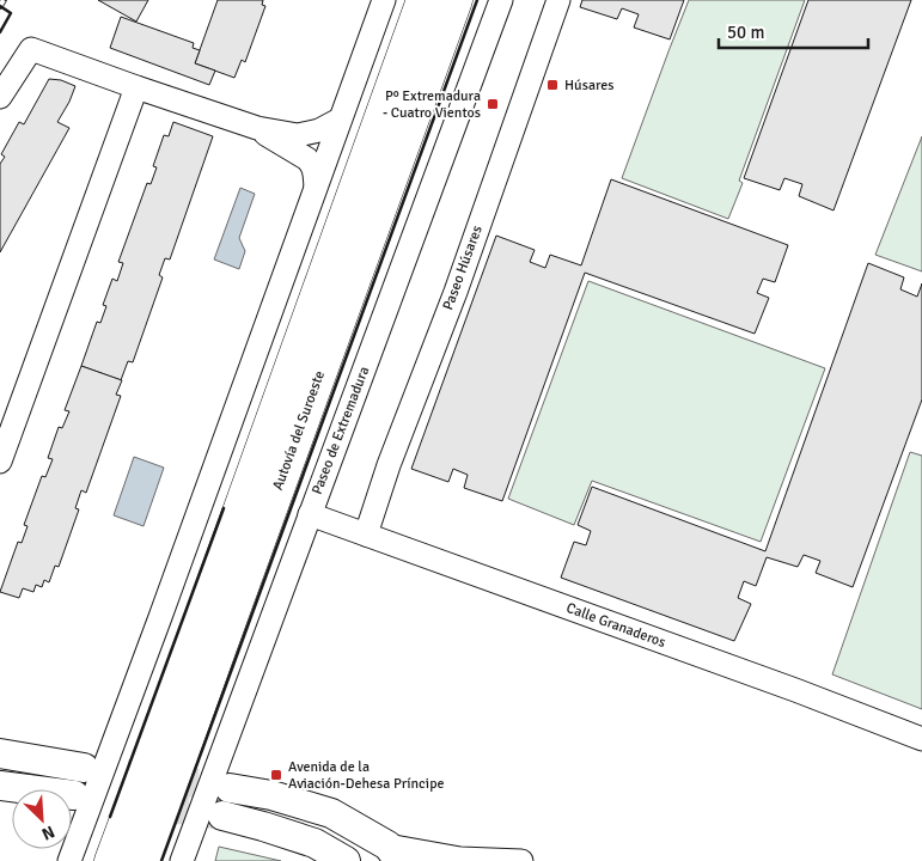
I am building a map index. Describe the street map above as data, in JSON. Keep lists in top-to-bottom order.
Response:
{
  "streets": {
    "highway": ["Autovía del Suroeste"],
    "street": ["Paseo Húsares", "Paseo de Extremadura", "Calle Granaderos"]
  },
  "crossings": [
    ["Paseo Húsares", "Calle Granaderos"],
    ["Paseo de Extremadura", "Calle Granaderos"]
  ],
  "places": {
    "transit": ["Húsares", "Pº Extremadura - Cuatro Vientos", "Avenida de la Aviación-Dehesa Príncipe"]
  },
  "scale_bar": "50 m",
  "north": "bottom right"
}
